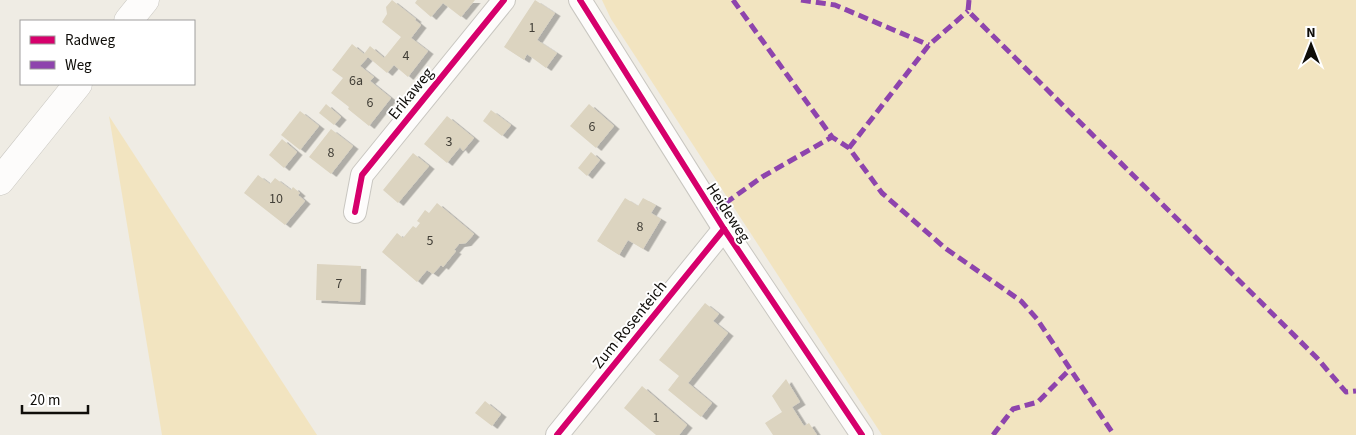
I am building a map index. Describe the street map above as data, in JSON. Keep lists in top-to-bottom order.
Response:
{
  "streets": {
    "street": ["Erikaweg", "Heideweg", "Zum Rosenteich"]
  },
  "crossings": [
    ["Heideweg", "Zum Rosenteich"]
  ],
  "house_numbers": [
    "1",
    "4",
    "6a",
    "6",
    "6",
    "3",
    "8",
    "10",
    "8",
    "5",
    "7",
    "1"
  ],
  "legend": ["Radweg", "Weg"],
  "scale_bar": "20 m",
  "north": "top"
}
